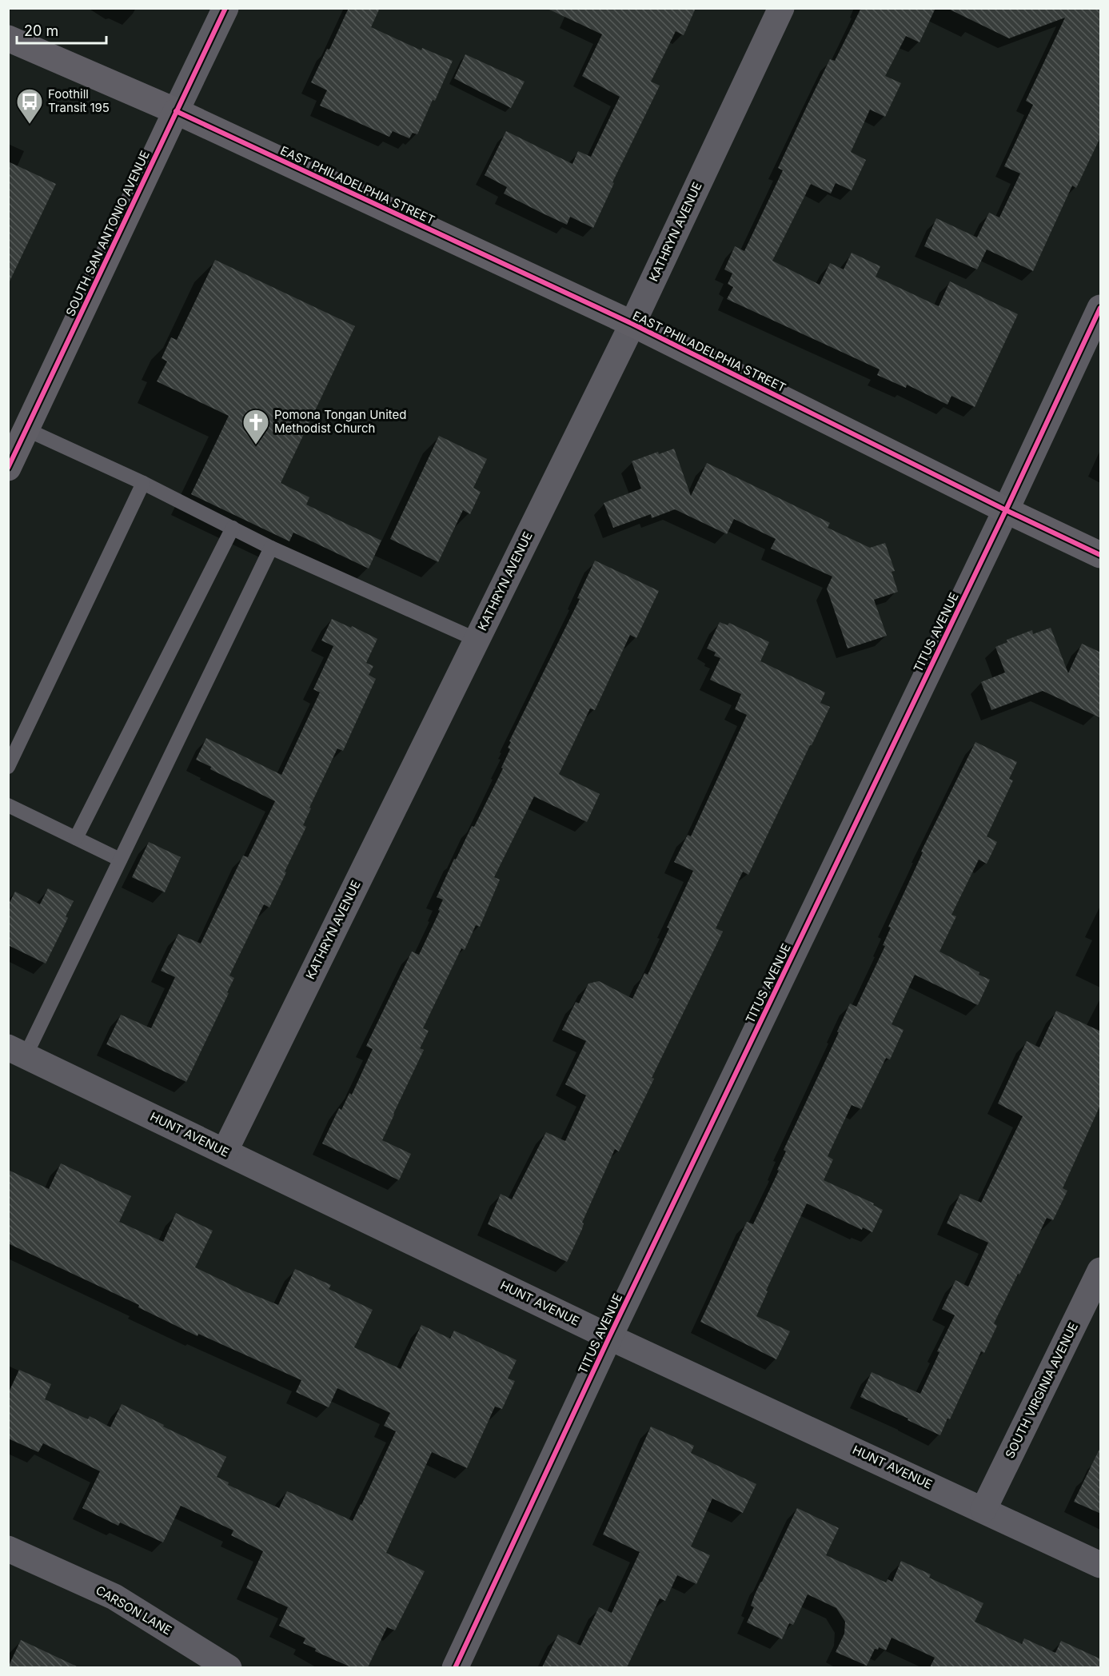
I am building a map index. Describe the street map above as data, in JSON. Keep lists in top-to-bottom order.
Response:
{
  "streets": {
    "street": [
      "EAST PHILADELPHIA STREET",
      "KATHRYN AVENUE",
      "SOUTH SAN ANTONIO AVENUE",
      "TITUS AVENUE",
      "HUNT AVENUE",
      "SOUTH VIRGINIA AVENUE",
      "CARSON LANE"
    ]
  },
  "crossings": [
    ["EAST PHILADELPHIA STREET", "KATHRYN AVENUE"],
    ["EAST PHILADELPHIA STREET", "SOUTH SAN ANTONIO AVENUE"],
    ["EAST PHILADELPHIA STREET", "TITUS AVENUE"],
    ["KATHRYN AVENUE", "HUNT AVENUE"],
    ["TITUS AVENUE", "HUNT AVENUE"],
    ["HUNT AVENUE", "SOUTH VIRGINIA AVENUE"]
  ],
  "places": {
    "bus stop": ["Foothill Transit 195"],
    "church": ["Pomona Tongan United Methodist Church"]
  },
  "scale_bar": "20 m"
}
